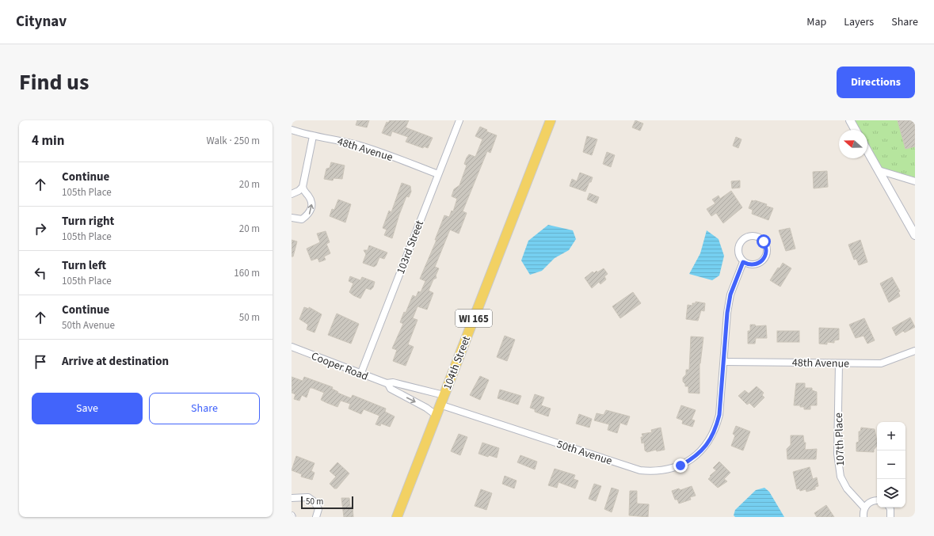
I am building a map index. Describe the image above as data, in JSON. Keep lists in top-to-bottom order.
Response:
{
  "streets": {
    "main road": ["WI 165", "104th Street"],
    "street": [
      "48th Avenue",
      "103rd Street",
      "Cooper Road",
      "107th Place",
      "50th Avenue"
    ]
  },
  "crossings": [
    ["48th Avenue", "103rd Street"],
    ["48th Avenue", "107th Place"],
    ["48th Avenue", "50th Avenue"],
    ["103rd Street", "Cooper Road"],
    ["104th Street", "Cooper Road"],
    ["104th Street", "50th Avenue"]
  ],
  "scale_bar": "50 m",
  "north": "left",
  "page": {
    "header": "Citynav",
    "nav": ["Map", "Layers", "Share"],
    "title": "Find us",
    "buttons": [
      "Directions",
      ["Save", "Share"]
    ],
    "heading": ["4 min", "Walk · 250 m"],
    "list": [
      ["Continue", "105th Place", "20 m"],
      ["Turn right", "105th Place", "20 m"],
      ["Turn left", "105th Place", "160 m"],
      ["Continue", "50th Avenue", "50 m"],
      "Arrive at destination"
    ],
    "map_buttons": ["+", "−"],
    "scale": "50 m"
  }
}
